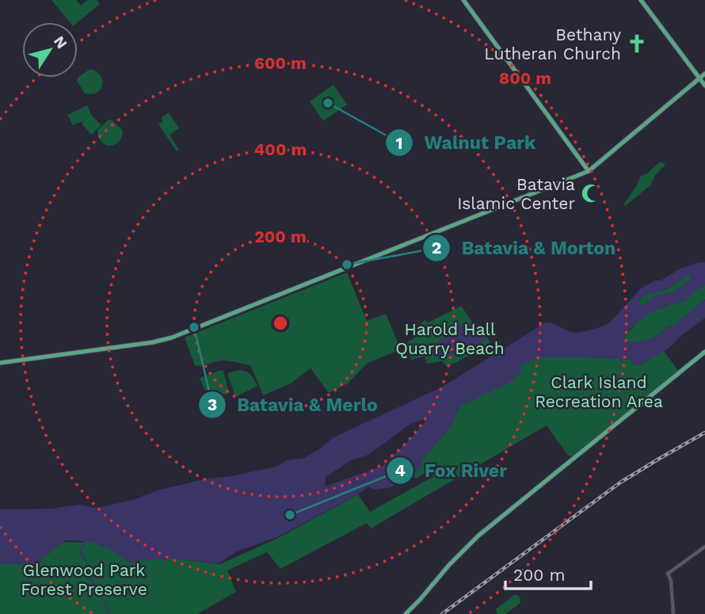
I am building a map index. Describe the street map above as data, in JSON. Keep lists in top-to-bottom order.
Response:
{
  "parks": ["Harold Hall Quarry Beach", "Clark Island Recreation Area", "Glenwood Park Forest Preserve"],
  "places": {
    "church": ["Bethany Lutheran Church"],
    "other": [
      "Walnut Park",
      "Batavia & Morton",
      "Batavia & Merlo",
      "Fox River"
    ],
    "mosque": ["Batavia Islamic Center"]
  },
  "scale_bar": "200 m",
  "north": "top right",
  "rings": [
    "600 m",
    "800 m",
    "400 m",
    "200 m"
  ]
}
